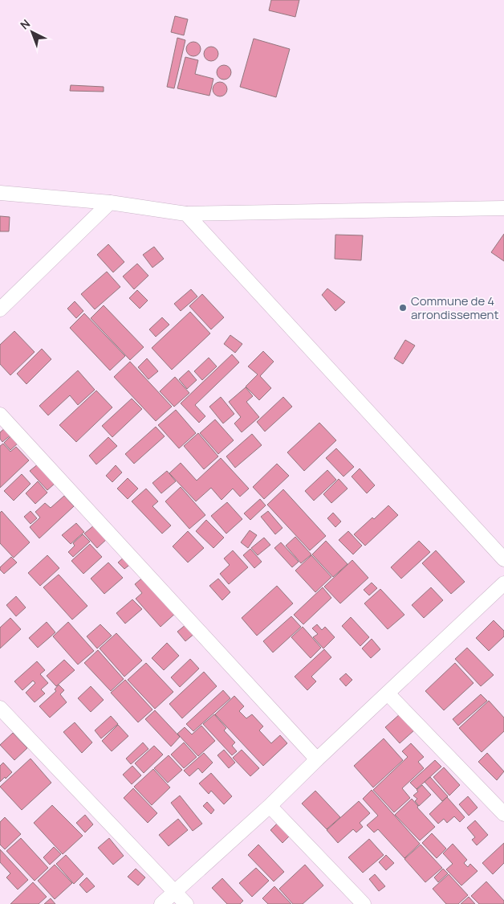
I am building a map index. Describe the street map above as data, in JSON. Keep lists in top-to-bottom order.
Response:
{
  "places": ["Commune de 4 arrondissement"],
  "north": "top left"
}
